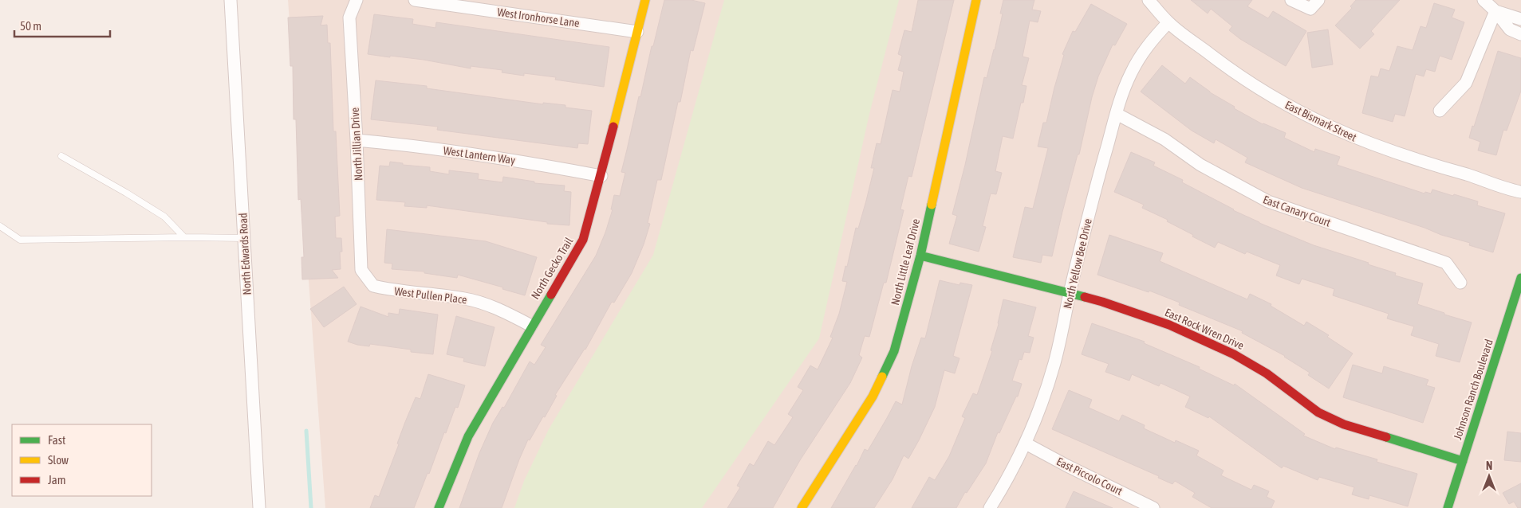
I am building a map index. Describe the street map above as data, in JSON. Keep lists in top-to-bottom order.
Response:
{
  "streets": {
    "street": [
      "West Ironhorse Lane",
      "East Bismark Street",
      "North Jillian Drive",
      "West Lantern Way",
      "East Canary Court",
      "North Edwards Road",
      "North Little Leaf Drive",
      "North Yellow Bee Drive",
      "North Gecko Trail",
      "West Pullen Place",
      "East Rock Wren Drive",
      "Johnson Ranch Boulevard",
      "East Piccolo Court"
    ]
  },
  "crossings": [
    ["West Ironhorse Lane", "North Gecko Trail"],
    ["East Bismark Street", "North Yellow Bee Drive"],
    ["North Jillian Drive", "West Lantern Way"],
    ["North Jillian Drive", "West Pullen Place"],
    ["West Lantern Way", "North Gecko Trail"],
    ["East Canary Court", "North Yellow Bee Drive"],
    ["North Little Leaf Drive", "East Rock Wren Drive"],
    ["North Yellow Bee Drive", "East Rock Wren Drive"],
    ["North Yellow Bee Drive", "East Piccolo Court"],
    ["North Gecko Trail", "West Pullen Place"],
    ["East Rock Wren Drive", "Johnson Ranch Boulevard"]
  ],
  "legend": ["Fast", "Slow", "Jam"],
  "scale_bar": "50 m",
  "north": "top"
}
